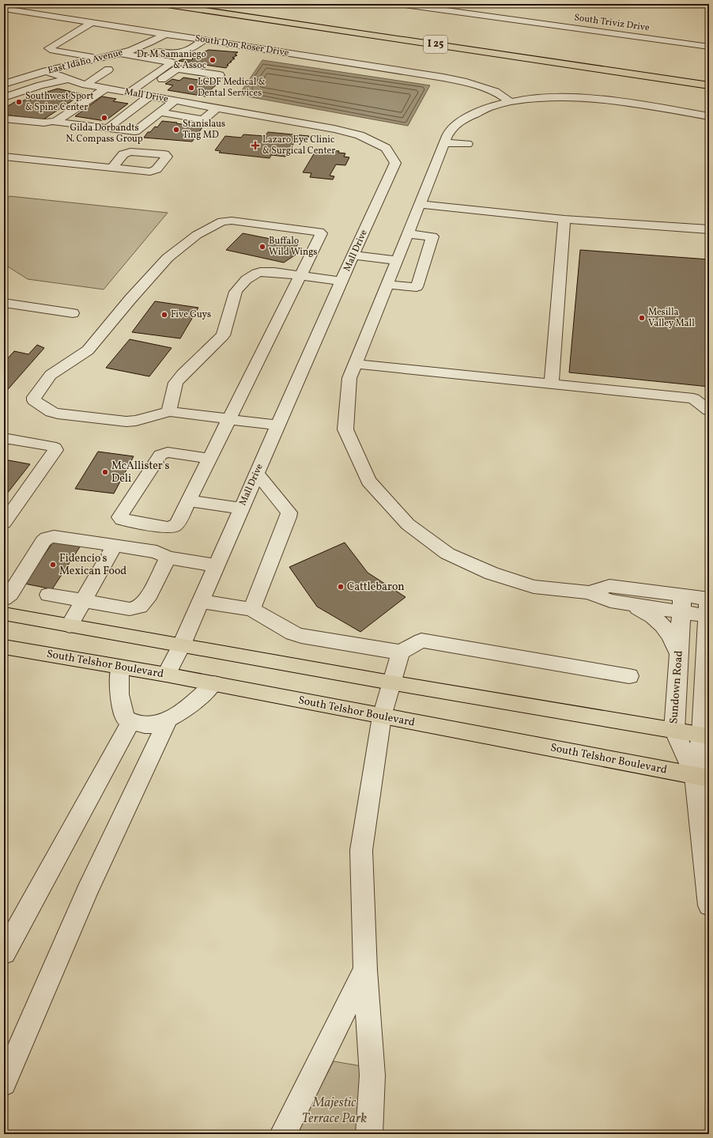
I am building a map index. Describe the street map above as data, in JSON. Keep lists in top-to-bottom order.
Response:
{
  "streets": {
    "main road": ["I 25", "South Telshor Boulevard"],
    "street": [
      "South Triviz Drive",
      "South Don Roser Drive",
      "East Idaho Avenue",
      "Mall Drive",
      "Sundown Road"
    ]
  },
  "crossings": [
    ["South Don Roser Drive", "East Idaho Avenue"],
    ["East Idaho Avenue", "Mall Drive"],
    ["Mall Drive", "South Telshor Boulevard"],
    ["South Telshor Boulevard", "Sundown Road"]
  ],
  "parks": ["Majestic Terrace Park"],
  "places": {
    "other": [
      "Dr M Samaniego & Assoc",
      "LCDF Medical & Dental Services",
      "Southwest Sport & Spine Center",
      "Gilda Dorbandts N. Compass Group",
      "Stanislaus Ting MD",
      "Buffalo Wild Wings",
      "Five Guys",
      "Mesilla Valley Mall",
      "McAllister's Deli",
      "Fidencio's Mexican Food",
      "Cattlebaron"
    ],
    "health": ["Lazaro Eye Clinic & Surgical Center"]
  }
}
